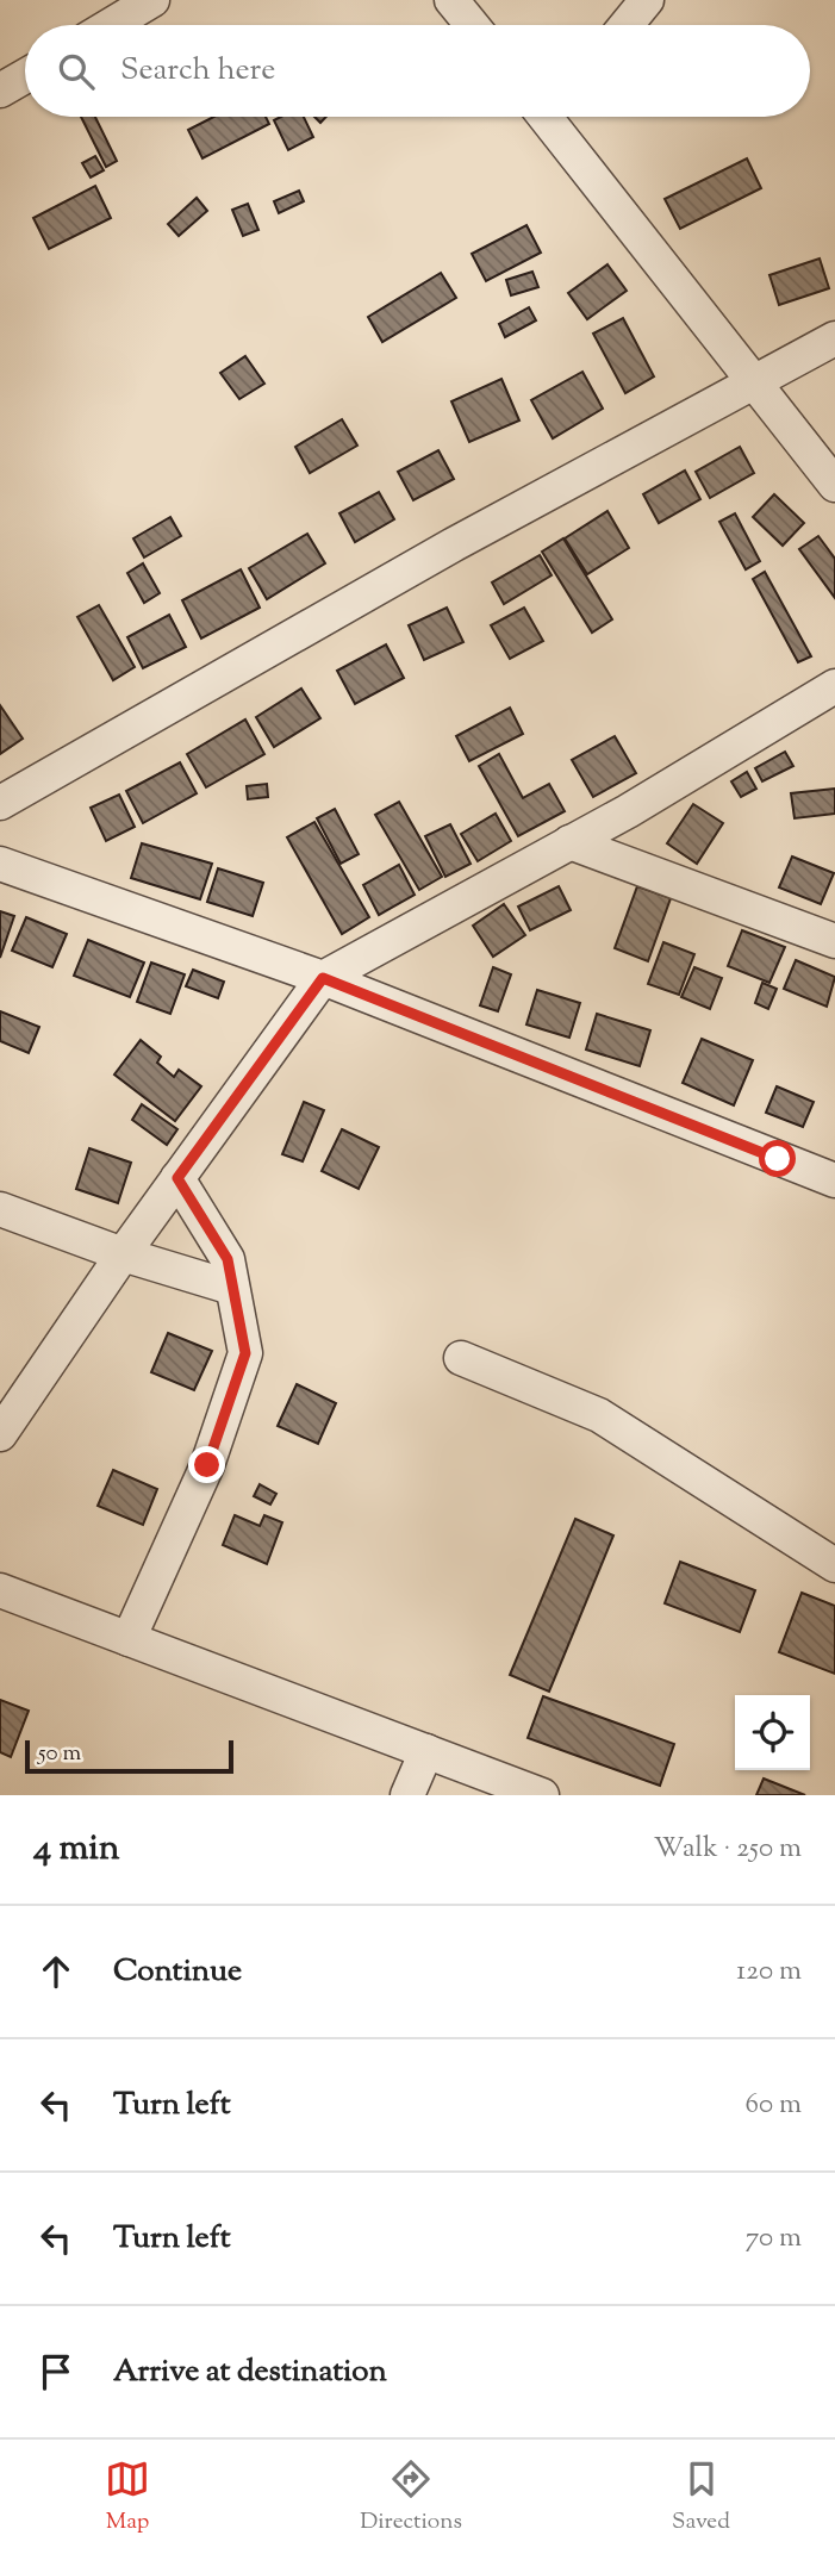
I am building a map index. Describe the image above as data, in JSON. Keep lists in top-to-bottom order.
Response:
{
  "scale_bar": "50 m",
  "page": {
    "search": "Search here",
    "scale": "50 m",
    "heading": ["4 min", "Walk · 250 m"],
    "list": [
      ["Continue", "120 m"],
      ["Turn left", "60 m"],
      ["Turn left", "70 m"],
      "Arrive at destination"
    ],
    "nav": ["Map", "Directions", "Saved"]
  }
}
